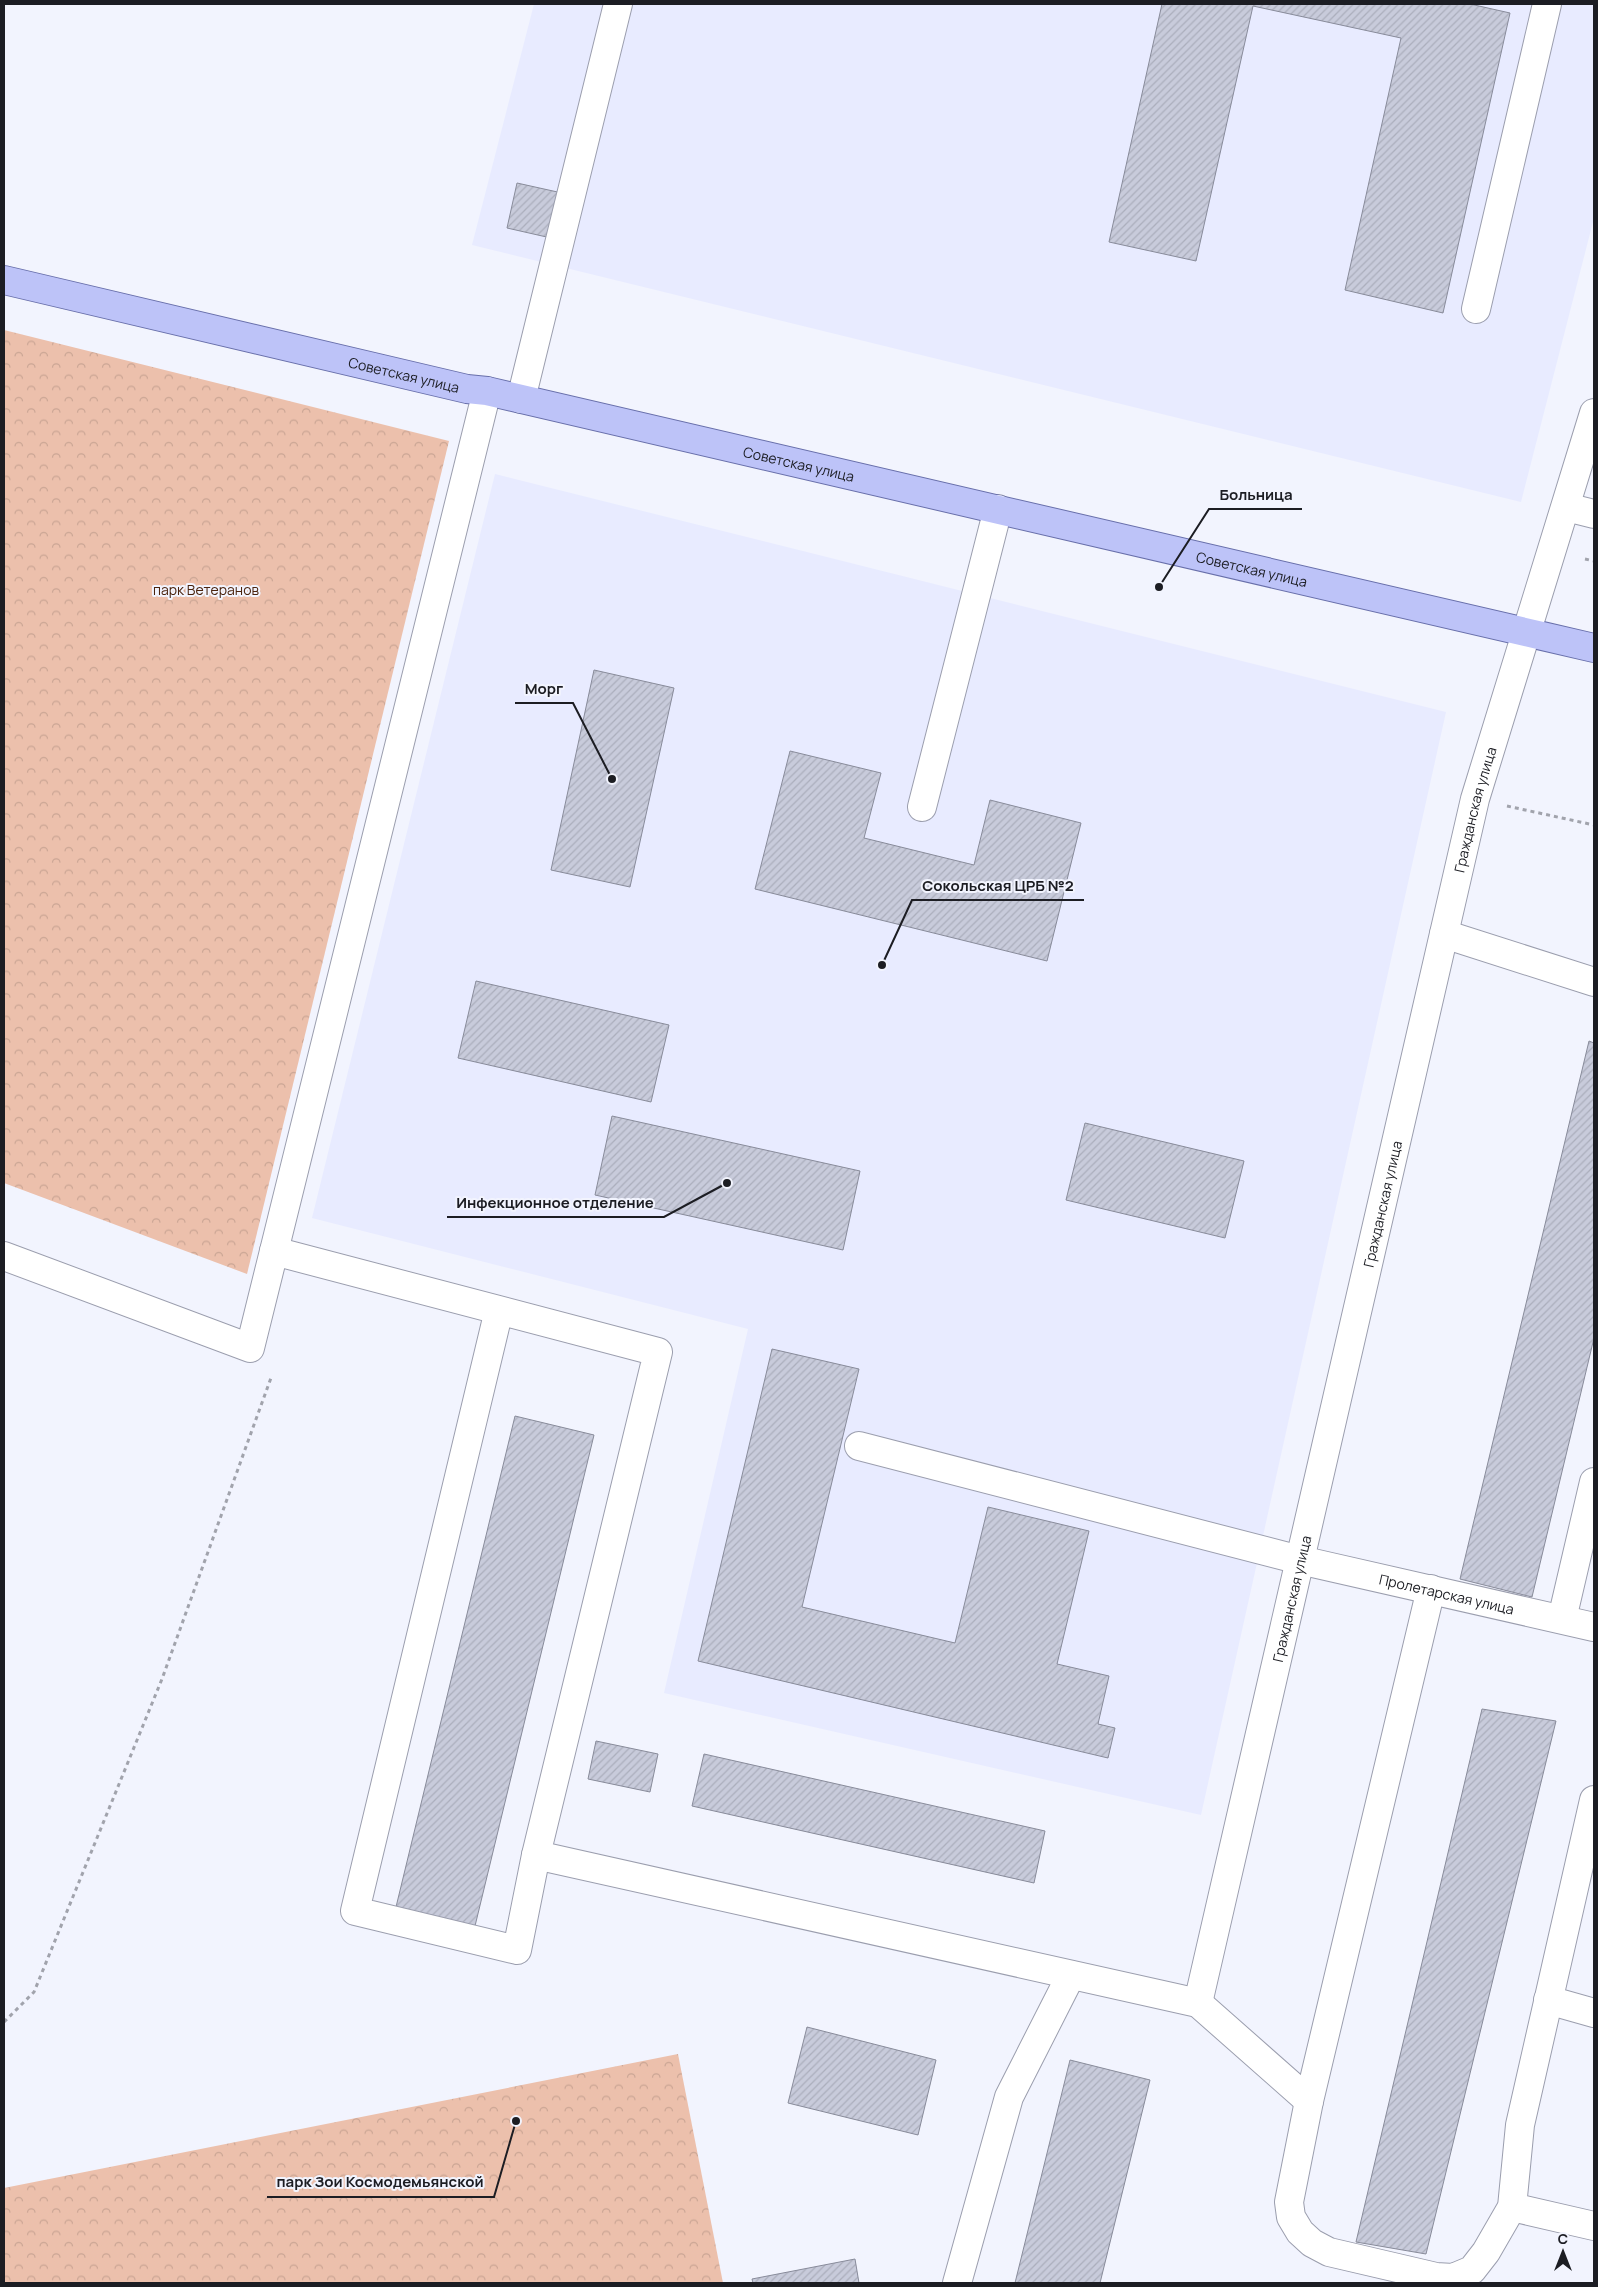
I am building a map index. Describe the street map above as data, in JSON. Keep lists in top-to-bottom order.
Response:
{
  "streets": {
    "main road": ["Советская улица"],
    "street": ["Гражданская улица", "Пролетарская улица"]
  },
  "crossings": [
    ["Советская улица", "Гражданская улица"],
    ["Гражданская улица", "Пролетарская улица"]
  ],
  "parks": ["парк Ветеранов"],
  "places": [
    "Больница",
    "Морг",
    "Сокольская ЦРБ №2",
    "Инфекционное отделение",
    "парк Зои Космодемьянской"
  ],
  "north": "top"
}
